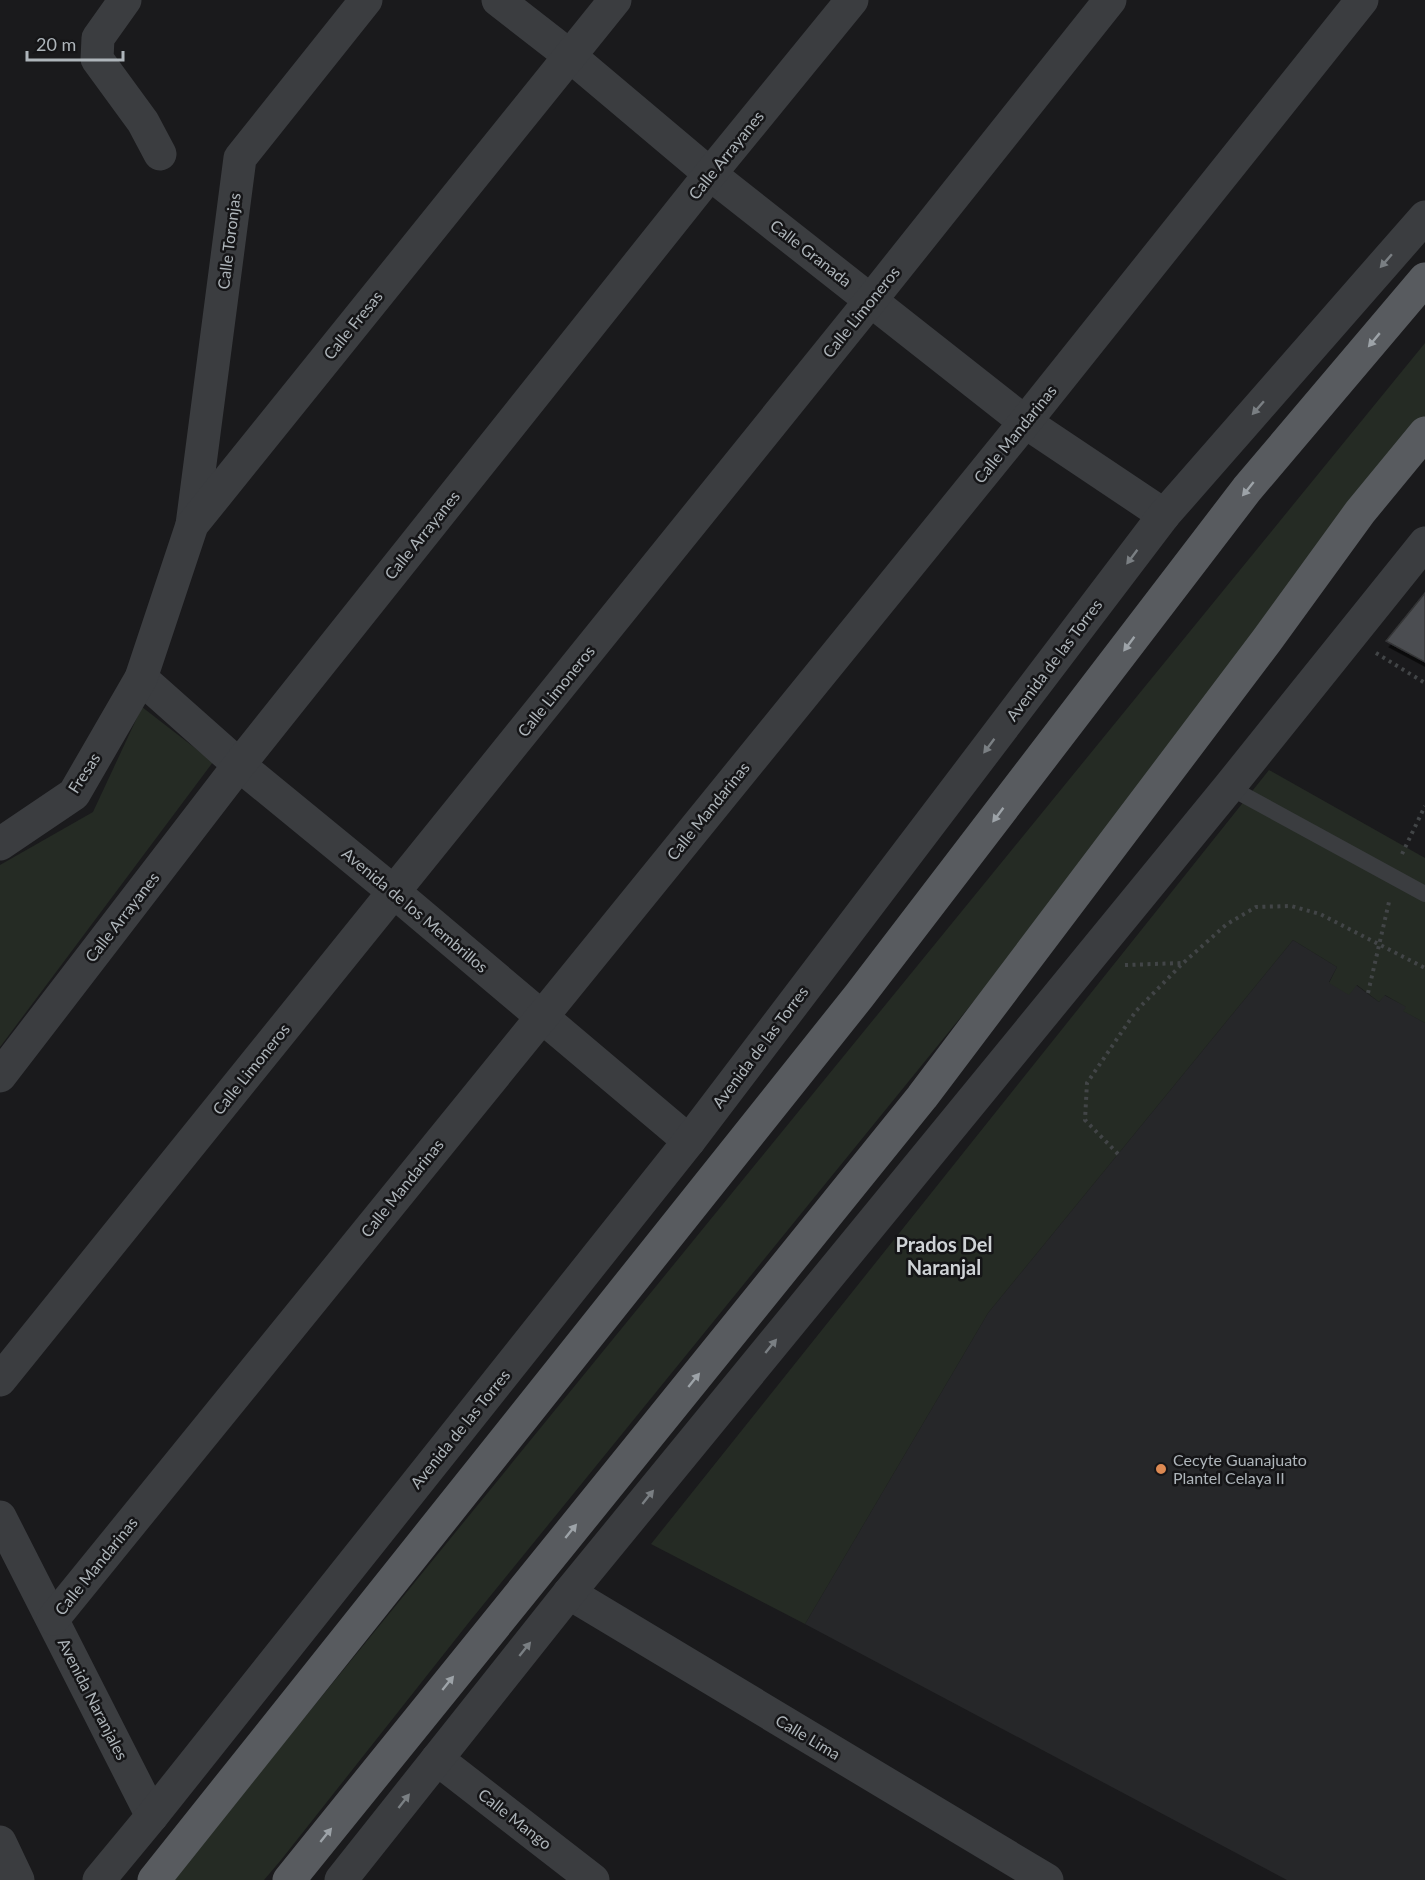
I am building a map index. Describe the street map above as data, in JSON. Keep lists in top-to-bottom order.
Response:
{
  "streets": {
    "street": [
      "Calle Arrayanes",
      "Calle Toronjas",
      "Calle Granada",
      "Calle Limoneros",
      "Calle Fresas",
      "Calle Mandarinas",
      "Avenida de las Torres",
      "Fresas",
      "Avenida de los Membrillos",
      "Avenida Naranjales",
      "Calle Lima",
      "Calle Mango"
    ]
  },
  "crossings": [
    ["Calle Arrayanes", "Calle Granada"],
    ["Calle Arrayanes", "Avenida de los Membrillos"],
    ["Calle Toronjas", "Calle Fresas"],
    ["Calle Granada", "Calle Limoneros"],
    ["Calle Granada", "Calle Fresas"],
    ["Calle Granada", "Calle Mandarinas"],
    ["Calle Granada", "Avenida de las Torres"],
    ["Calle Limoneros", "Avenida de los Membrillos"],
    ["Calle Fresas", "Fresas"],
    ["Calle Fresas", "Avenida de los Membrillos"],
    ["Calle Mandarinas", "Avenida de los Membrillos"],
    ["Calle Mandarinas", "Avenida Naranjales"],
    ["Avenida de las Torres", "Avenida de los Membrillos"],
    ["Avenida de las Torres", "Avenida Naranjales"],
    ["Fresas", "Avenida de los Membrillos"]
  ],
  "districts": ["Prados Del Naranjal"],
  "places": ["Cecyte Guanajuato Plantel Celaya II"],
  "scale_bar": "20 m"
}
